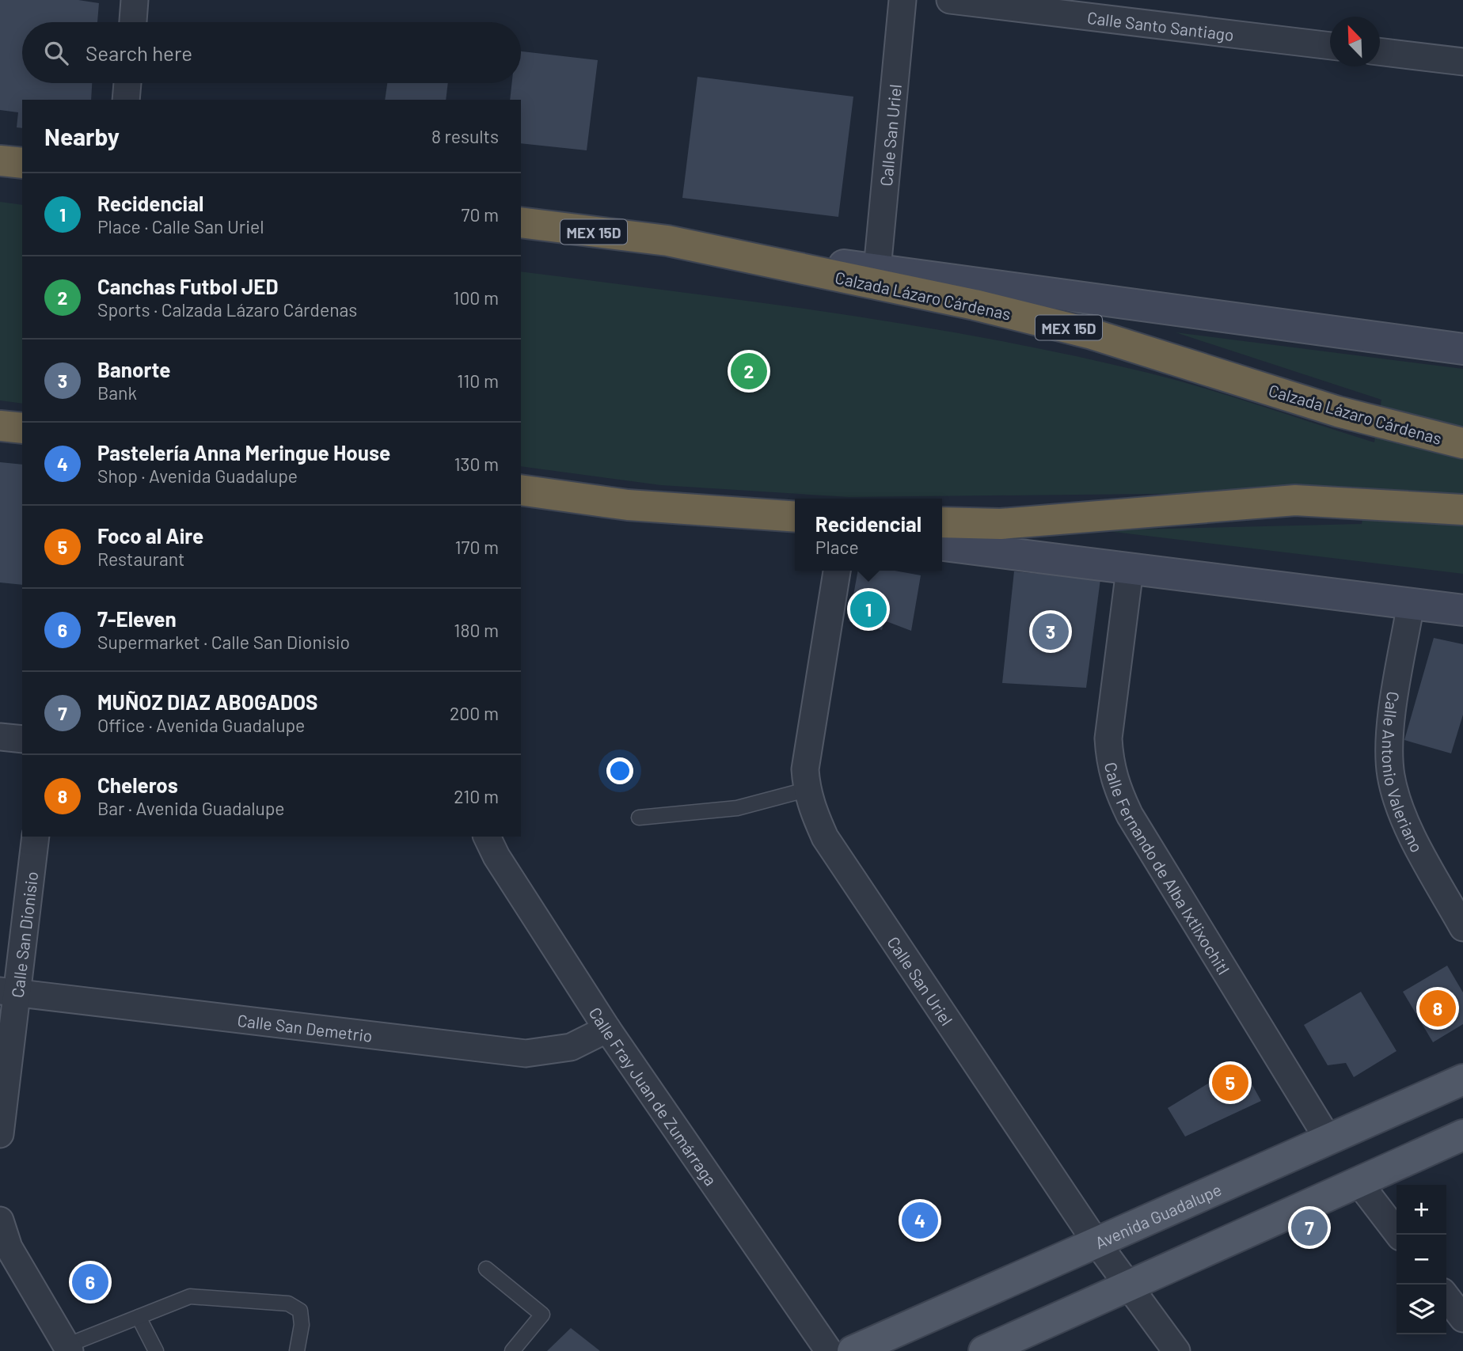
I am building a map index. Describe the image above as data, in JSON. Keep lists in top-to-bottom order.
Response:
{
  "streets": {
    "highway": ["MEX 15D", "Calzada Lázaro Cárdenas"],
    "main road": ["Avenida Guadalupe"],
    "street": [
      "Calle Santo Santiago",
      "Calle San Uriel",
      "Calle Antonio Valeriano",
      "Calle Fernando de Alba Ixtlixochitl",
      "Calle San Dionisio",
      "Calle San Demetrio",
      "Calle Fray Juan de Zumárraga"
    ]
  },
  "crossings": [
    ["Calle San Uriel", "Calzada Lázaro Cárdenas"],
    ["Calle San Uriel", "Avenida Guadalupe"],
    ["Calle Fernando de Alba Ixtlixochitl", "Avenida Guadalupe"],
    ["Calle San Dionisio", "Calle San Demetrio"],
    ["Calle San Demetrio", "Calle Fray Juan de Zumárraga"]
  ],
  "north": "top left",
  "page": {
    "search": "Search here",
    "heading": ["Nearby", "8 results"],
    "list": [
      {
        "mark": "1",
        "name": "Recidencial",
        "note": "Place · Calle San Uriel",
        "value": "70 m"
      },
      {
        "mark": "2",
        "name": "Canchas Futbol JED",
        "note": "Sports · Calzada Lázaro Cárdenas",
        "value": "100 m"
      },
      {
        "mark": "3",
        "name": "Banorte",
        "note": "Bank",
        "value": "110 m"
      },
      {
        "mark": "4",
        "name": "Pastelería Anna Meringue House",
        "note": "Shop · Avenida Guadalupe",
        "value": "130 m"
      },
      {
        "mark": "5",
        "name": "Foco al Aire",
        "note": "Restaurant",
        "value": "170 m"
      },
      {
        "mark": "6",
        "name": "7-Eleven",
        "note": "Supermarket · Calle San Dionisio",
        "value": "180 m"
      },
      {
        "mark": "7",
        "name": "MUÑOZ DIAZ ABOGADOS",
        "note": "Office · Avenida Guadalupe",
        "value": "200 m"
      },
      {
        "mark": "8",
        "name": "Cheleros",
        "note": "Bar · Avenida Guadalupe",
        "value": "210 m"
      }
    ],
    "pins": [
      "2",
      "1",
      "3",
      "8",
      "5",
      "4",
      "7",
      "6"
    ],
    "popup": ["Recidencial", "Place"],
    "map_buttons": ["+", "−"]
  }
}
